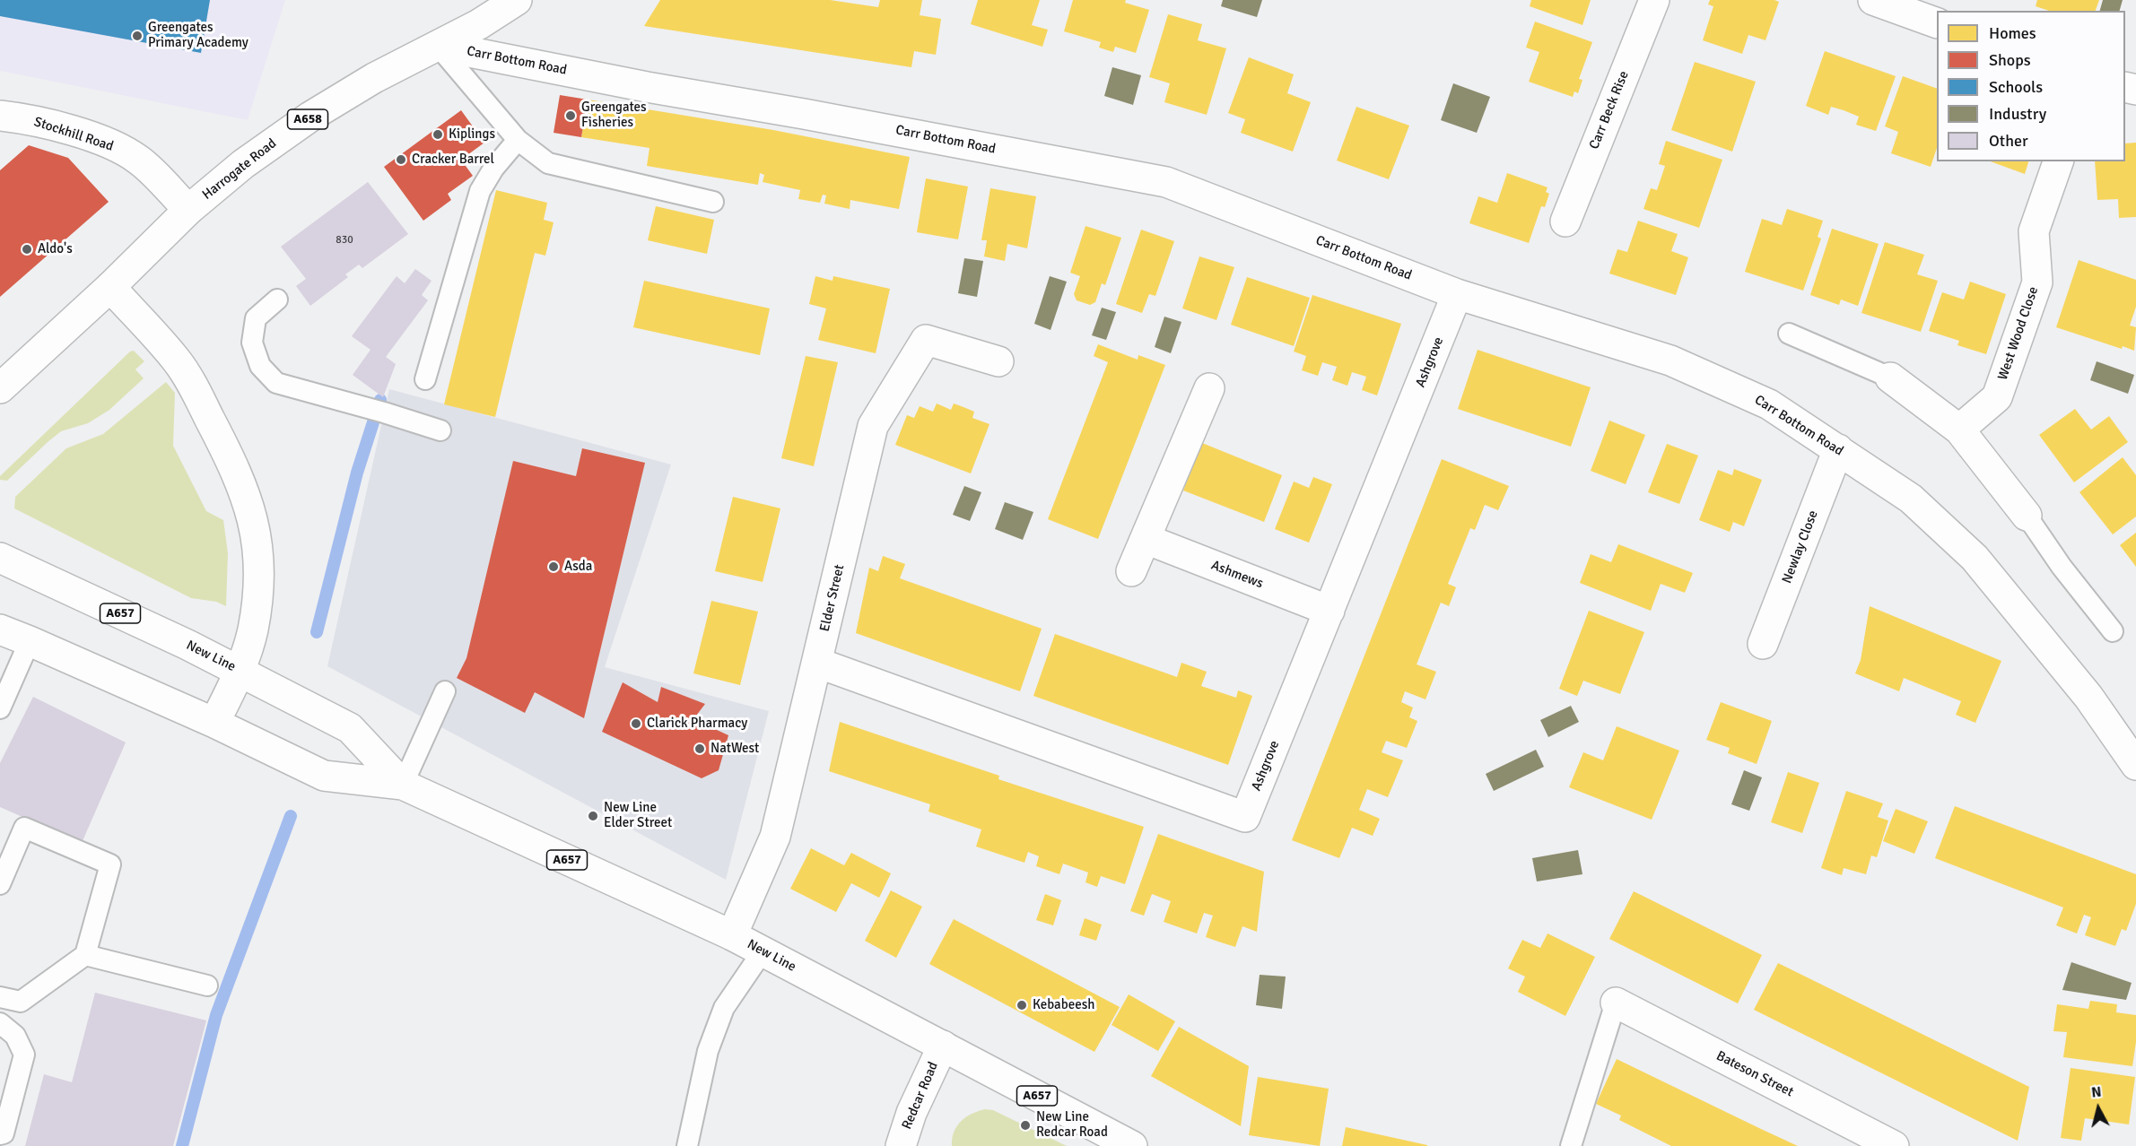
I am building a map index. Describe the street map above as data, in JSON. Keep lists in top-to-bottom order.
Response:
{
  "streets": {
    "main road": [
      "Carr Bottom Road",
      "Carr Beck Rise",
      "A658",
      "Stockhill Road",
      "Harrogate Road",
      "West Wood Close",
      "Ashgrove",
      "Newlay Close",
      "Ashmews",
      "Elder Street",
      "A657",
      "New Line",
      "Bateson Street",
      "Redcar Road"
    ]
  },
  "crossings": [
    ["Carr Bottom Road", "Harrogate Road"],
    ["Carr Bottom Road", "Ashgrove"],
    ["Carr Bottom Road", "Newlay Close"],
    ["Stockhill Road", "Harrogate Road"],
    ["Ashgrove", "Ashmews"],
    ["Ashgrove", "Elder Street"],
    ["Elder Street", "New Line"],
    ["New Line", "Redcar Road"]
  ],
  "places": [
    "Greengates Primary Academy",
    "Greengates Fisheries",
    "Kiplings",
    "Cracker Barrel",
    "Aldo's",
    "Asda",
    "Clarick Pharmacy",
    "NatWest",
    "New Line Elder Street",
    "Kebabeesh",
    "New Line Redcar Road"
  ],
  "house_numbers": ["830"],
  "legend": [
    "Homes",
    "Shops",
    "Schools",
    "Industry",
    "Other"
  ],
  "north": "top"
}
